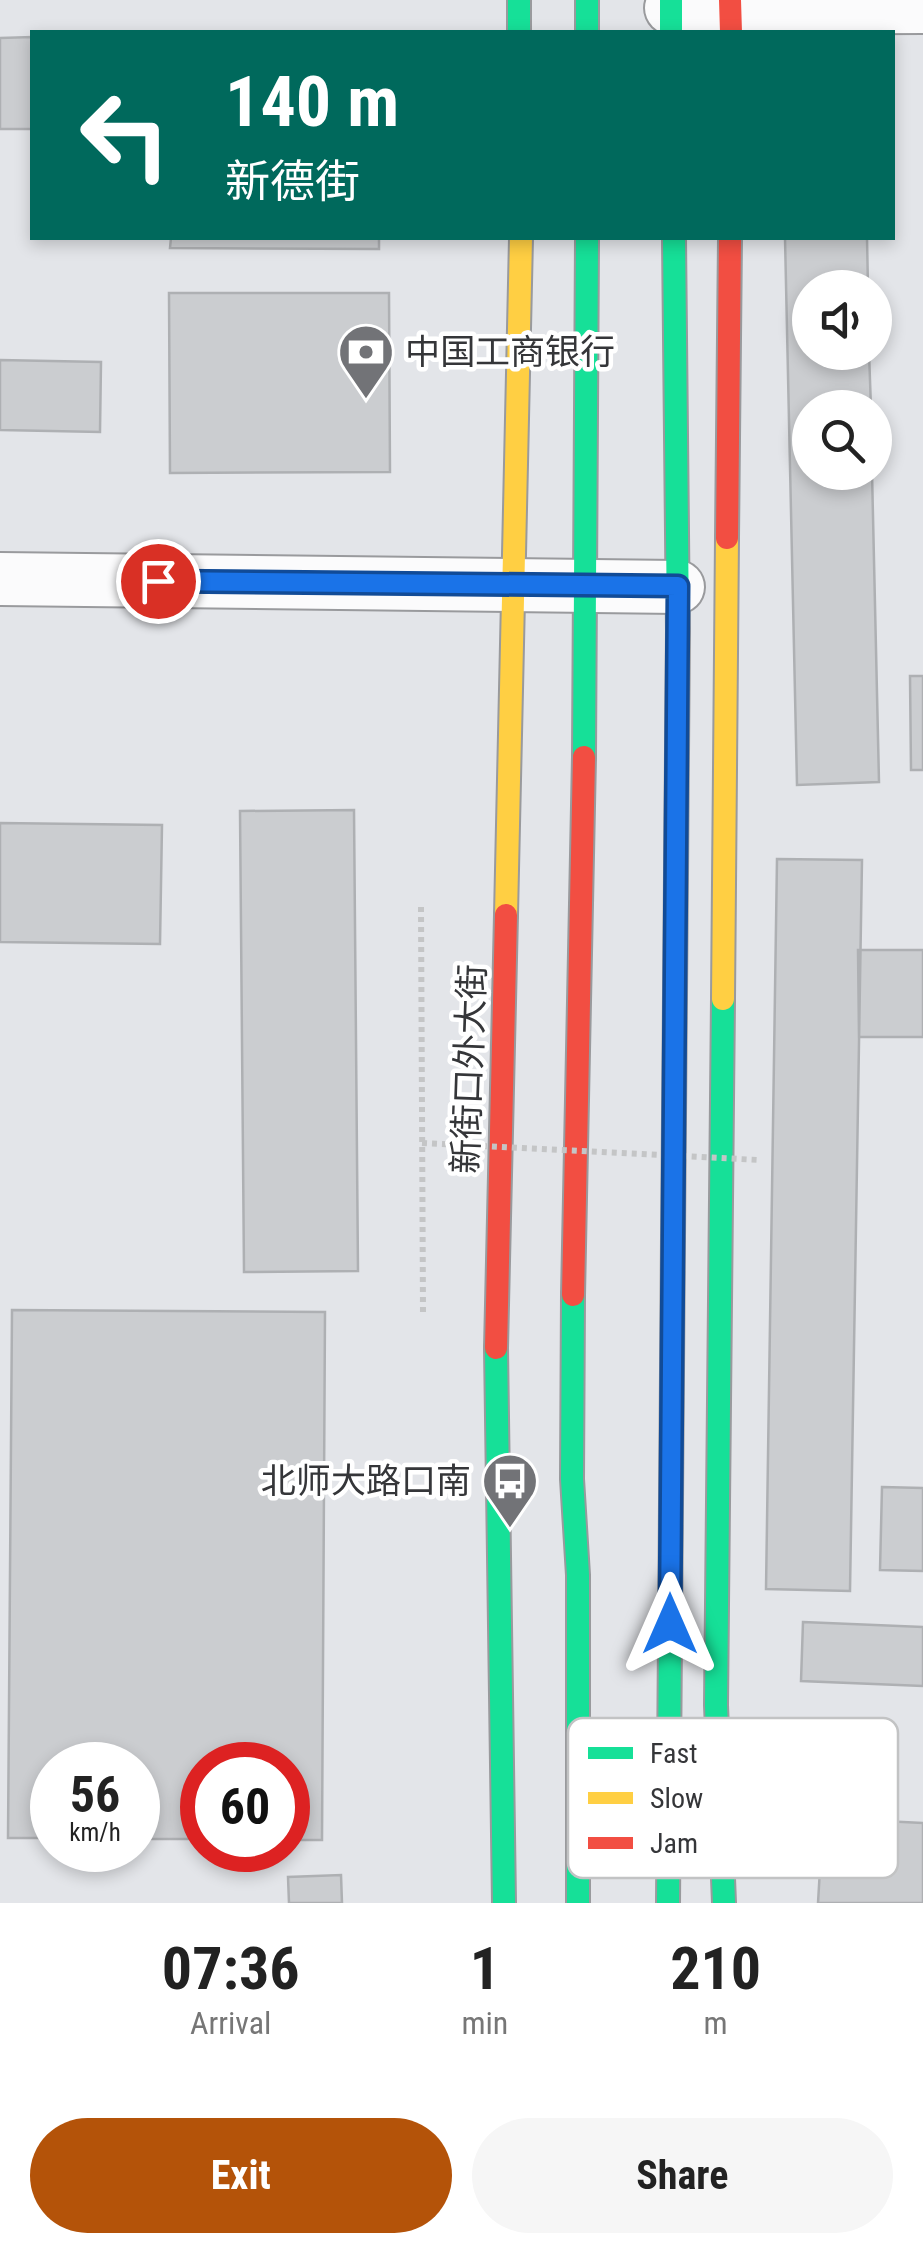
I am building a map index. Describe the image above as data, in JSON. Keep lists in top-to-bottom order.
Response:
{
  "streets": {
    "main road": ["新街口外大街"]
  },
  "places": {
    "bank": ["中国工商银行"],
    "bus stop": ["北师大路口南"]
  },
  "legend": ["Fast", "Slow", "Jam"],
  "page": {
    "turn": ["140 m", "新德街"],
    "speed": "56 km/h",
    "limit": "60",
    "eta": [
      "07:36",
      "Arrival",
      "1",
      "min",
      "210",
      "m"
    ],
    "buttons": ["Exit", "Share"]
  }
}
